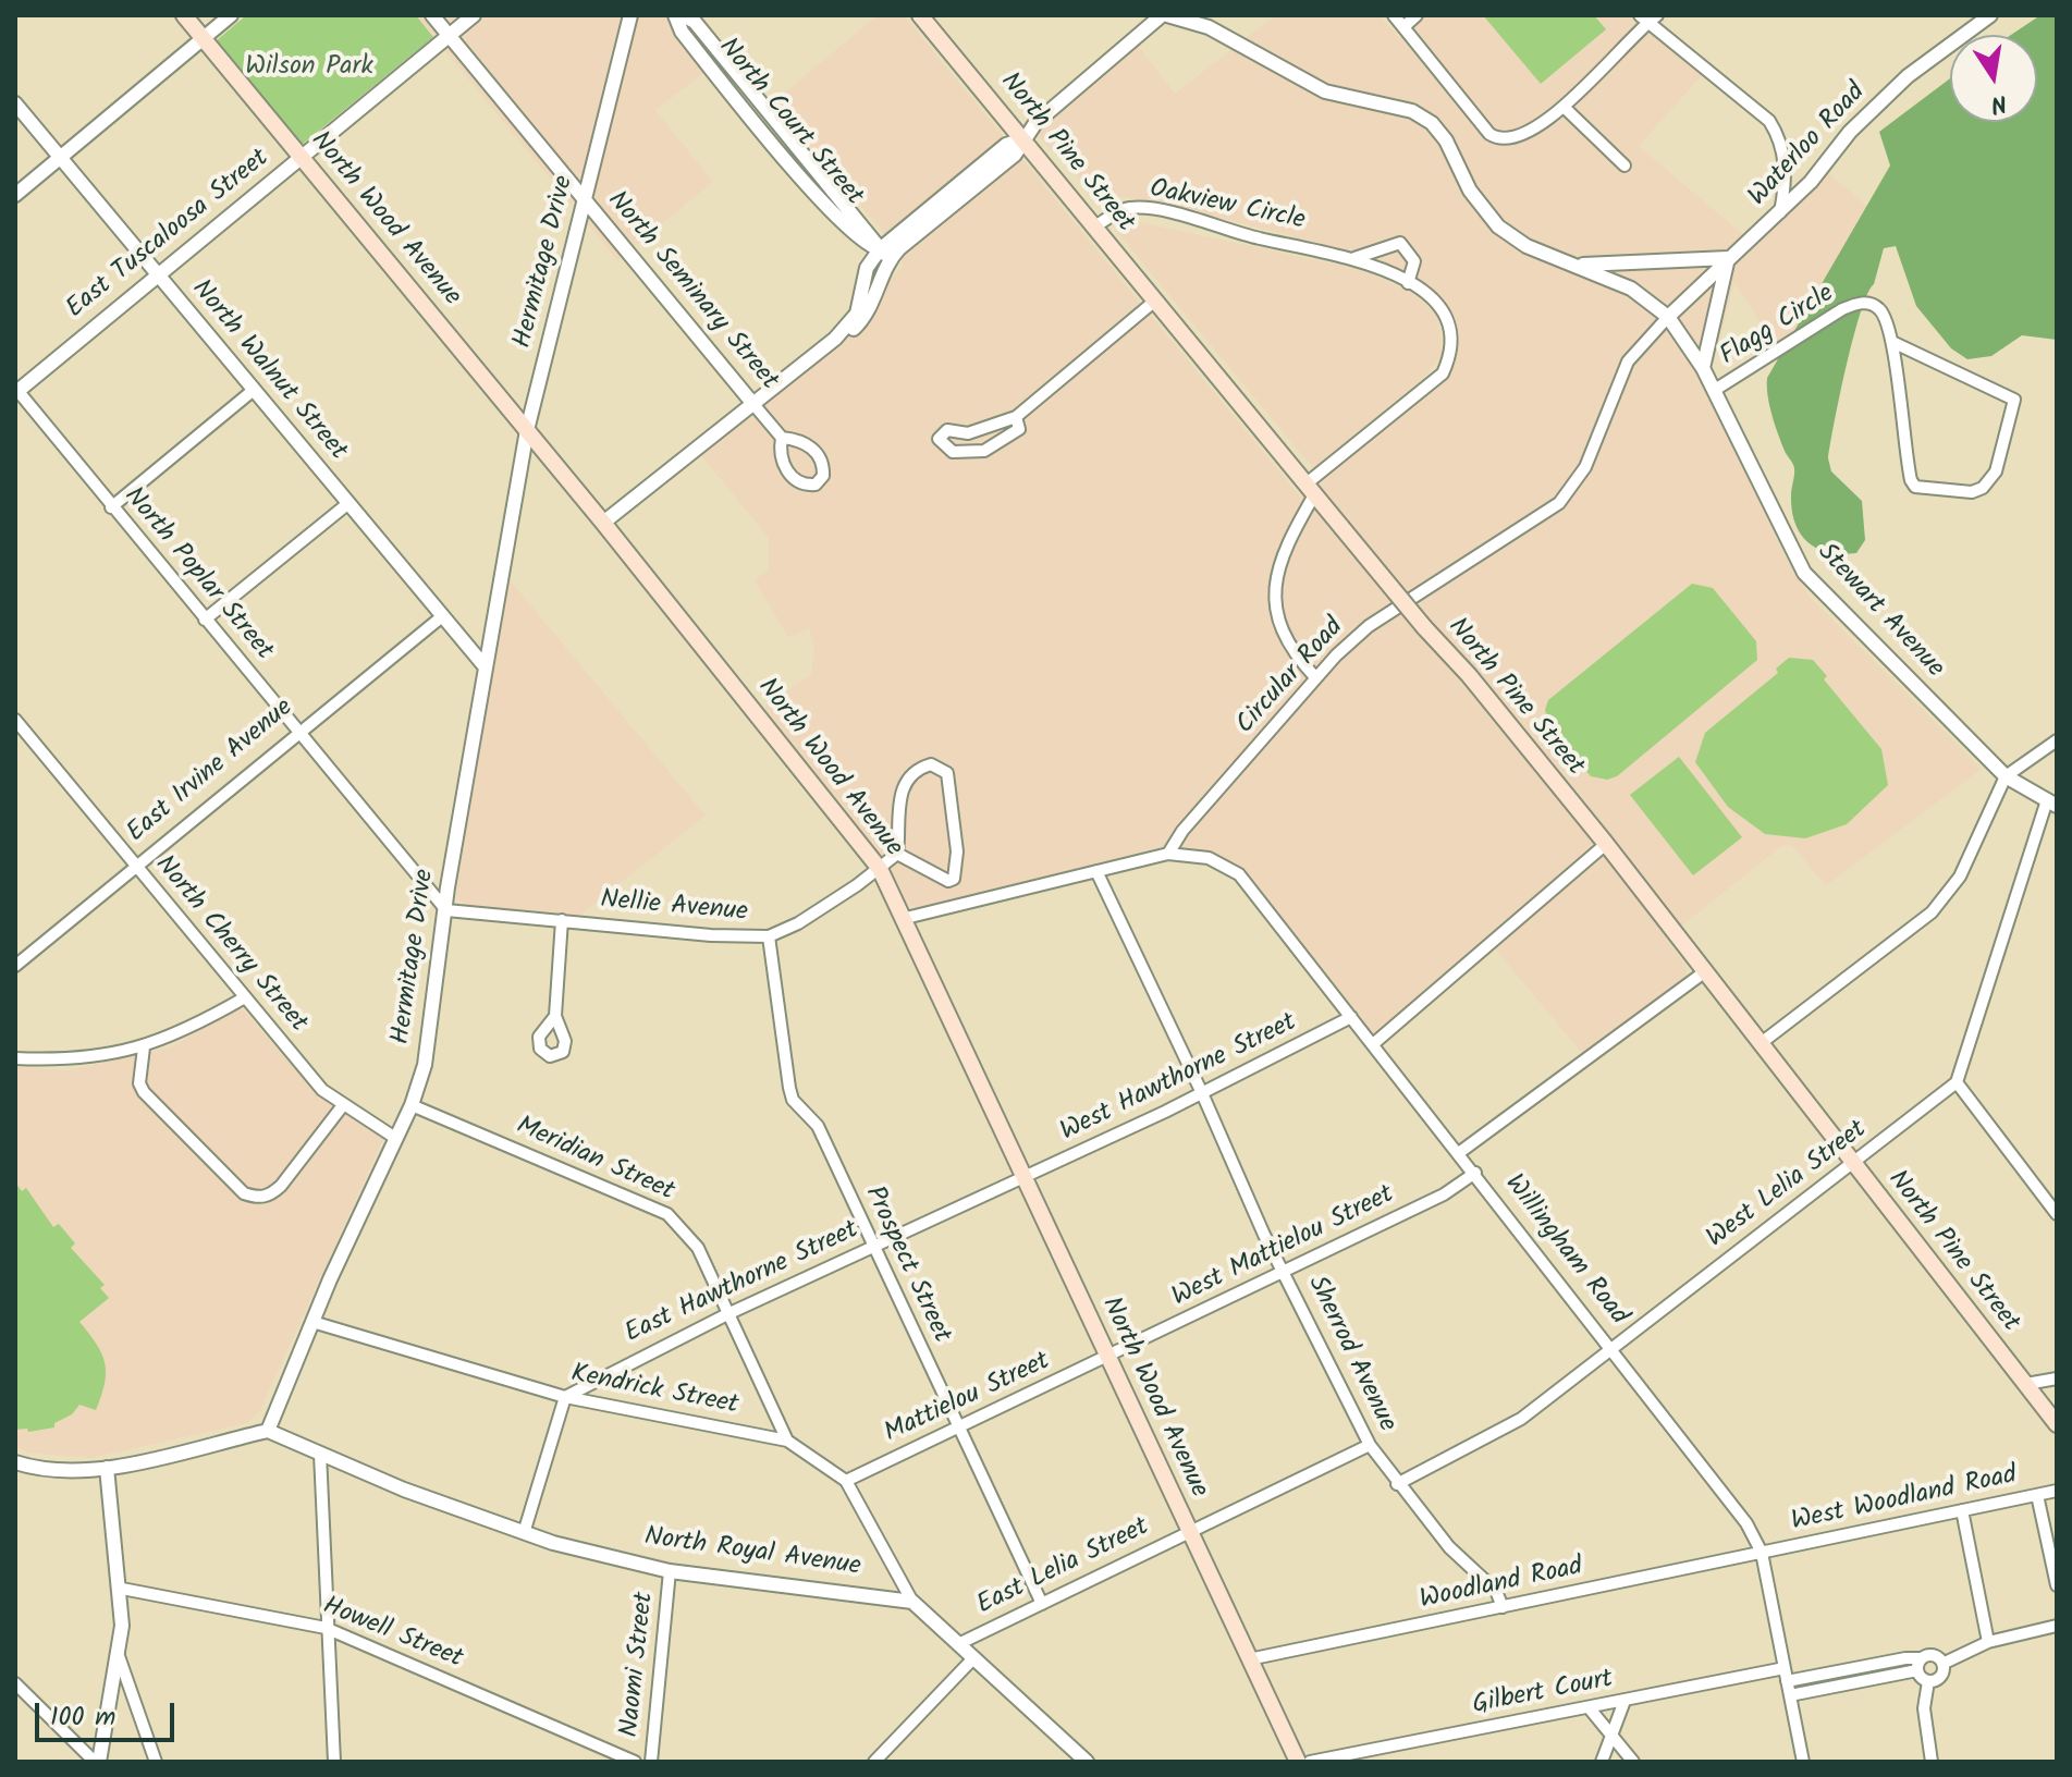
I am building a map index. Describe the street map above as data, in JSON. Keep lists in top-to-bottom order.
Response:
{
  "streets": {
    "main road": ["North Pine Street", "North Wood Avenue"],
    "street": [
      "North Court Street",
      "Waterloo Road",
      "Oakview Circle",
      "East Tuscaloosa Street",
      "Hermitage Drive",
      "North Seminary Street",
      "Flagg Circle",
      "North Walnut Street",
      "North Poplar Street",
      "Stewart Avenue",
      "Circular Road",
      "East Irvine Avenue",
      "Nellie Avenue",
      "North Cherry Street",
      "West Hawthorne Street",
      "Meridian Street",
      "West Lelia Street",
      "West Mattielou Street",
      "Willingham Road",
      "Prospect Street",
      "East Hawthorne Street",
      "Sherrod Avenue",
      "Kendrick Street",
      "Mattielou Street",
      "West Woodland Road",
      "North Royal Avenue",
      "East Lelia Street",
      "Woodland Road",
      "Howell Street",
      "Naomi Street",
      "Gilbert Court"
    ]
  },
  "crossings": [
    ["Waterloo Road", "Stewart Avenue"],
    ["Waterloo Road", "Circular Road"],
    ["North Pine Street", "Oakview Circle"],
    ["North Pine Street", "West Lelia Street"],
    ["North Wood Avenue", "East Tuscaloosa Street"],
    ["North Wood Avenue", "Hermitage Drive"],
    ["North Wood Avenue", "Nellie Avenue"],
    ["North Wood Avenue", "West Hawthorne Street"],
    ["North Wood Avenue", "West Mattielou Street"],
    ["North Wood Avenue", "East Hawthorne Street"],
    ["North Wood Avenue", "Mattielou Street"],
    ["North Wood Avenue", "East Lelia Street"],
    ["North Wood Avenue", "Woodland Road"],
    ["East Tuscaloosa Street", "North Seminary Street"],
    ["East Tuscaloosa Street", "North Walnut Street"],
    ["East Tuscaloosa Street", "North Poplar Street"],
    ["Hermitage Drive", "North Seminary Street"],
    ["Hermitage Drive", "North Walnut Street"],
    ["Hermitage Drive", "North Poplar Street"],
    ["Hermitage Drive", "Nellie Avenue"],
    ["Hermitage Drive", "North Cherry Street"],
    ["Hermitage Drive", "Meridian Street"],
    ["Hermitage Drive", "Kendrick Street"],
    ["Hermitage Drive", "North Royal Avenue"],
    ["Flagg Circle", "Stewart Avenue"],
    ["North Walnut Street", "East Irvine Avenue"],
    ["North Poplar Street", "East Irvine Avenue"],
    ["North Poplar Street", "Nellie Avenue"],
    ["Stewart Avenue", "Circular Road"],
    ["Circular Road", "Willingham Road"],
    ["East Irvine Avenue", "North Cherry Street"],
    ["Nellie Avenue", "Prospect Street"],
    ["West Hawthorne Street", "Willingham Road"],
    ["West Hawthorne Street", "East Hawthorne Street"],
    ["West Hawthorne Street", "Sherrod Avenue"],
    ["Meridian Street", "East Hawthorne Street"],
    ["Meridian Street", "Kendrick Street"],
    ["West Lelia Street", "Willingham Road"],
    ["West Lelia Street", "Sherrod Avenue"],
    ["West Mattielou Street", "Willingham Road"],
    ["West Mattielou Street", "Sherrod Avenue"],
    ["West Mattielou Street", "Mattielou Street"],
    ["Willingham Road", "West Woodland Road"],
    ["Willingham Road", "Woodland Road"],
    ["Willingham Road", "Gilbert Court"],
    ["Prospect Street", "East Hawthorne Street"],
    ["Prospect Street", "Mattielou Street"],
    ["Prospect Street", "East Lelia Street"],
    ["East Hawthorne Street", "Kendrick Street"],
    ["Sherrod Avenue", "Woodland Road"],
    ["Kendrick Street", "Mattielou Street"],
    ["Kendrick Street", "North Royal Avenue"],
    ["West Woodland Road", "Woodland Road"],
    ["North Royal Avenue", "Naomi Street"]
  ],
  "parks": ["Wilson Park"],
  "scale_bar": "100 m",
  "north": "bottom"
}
